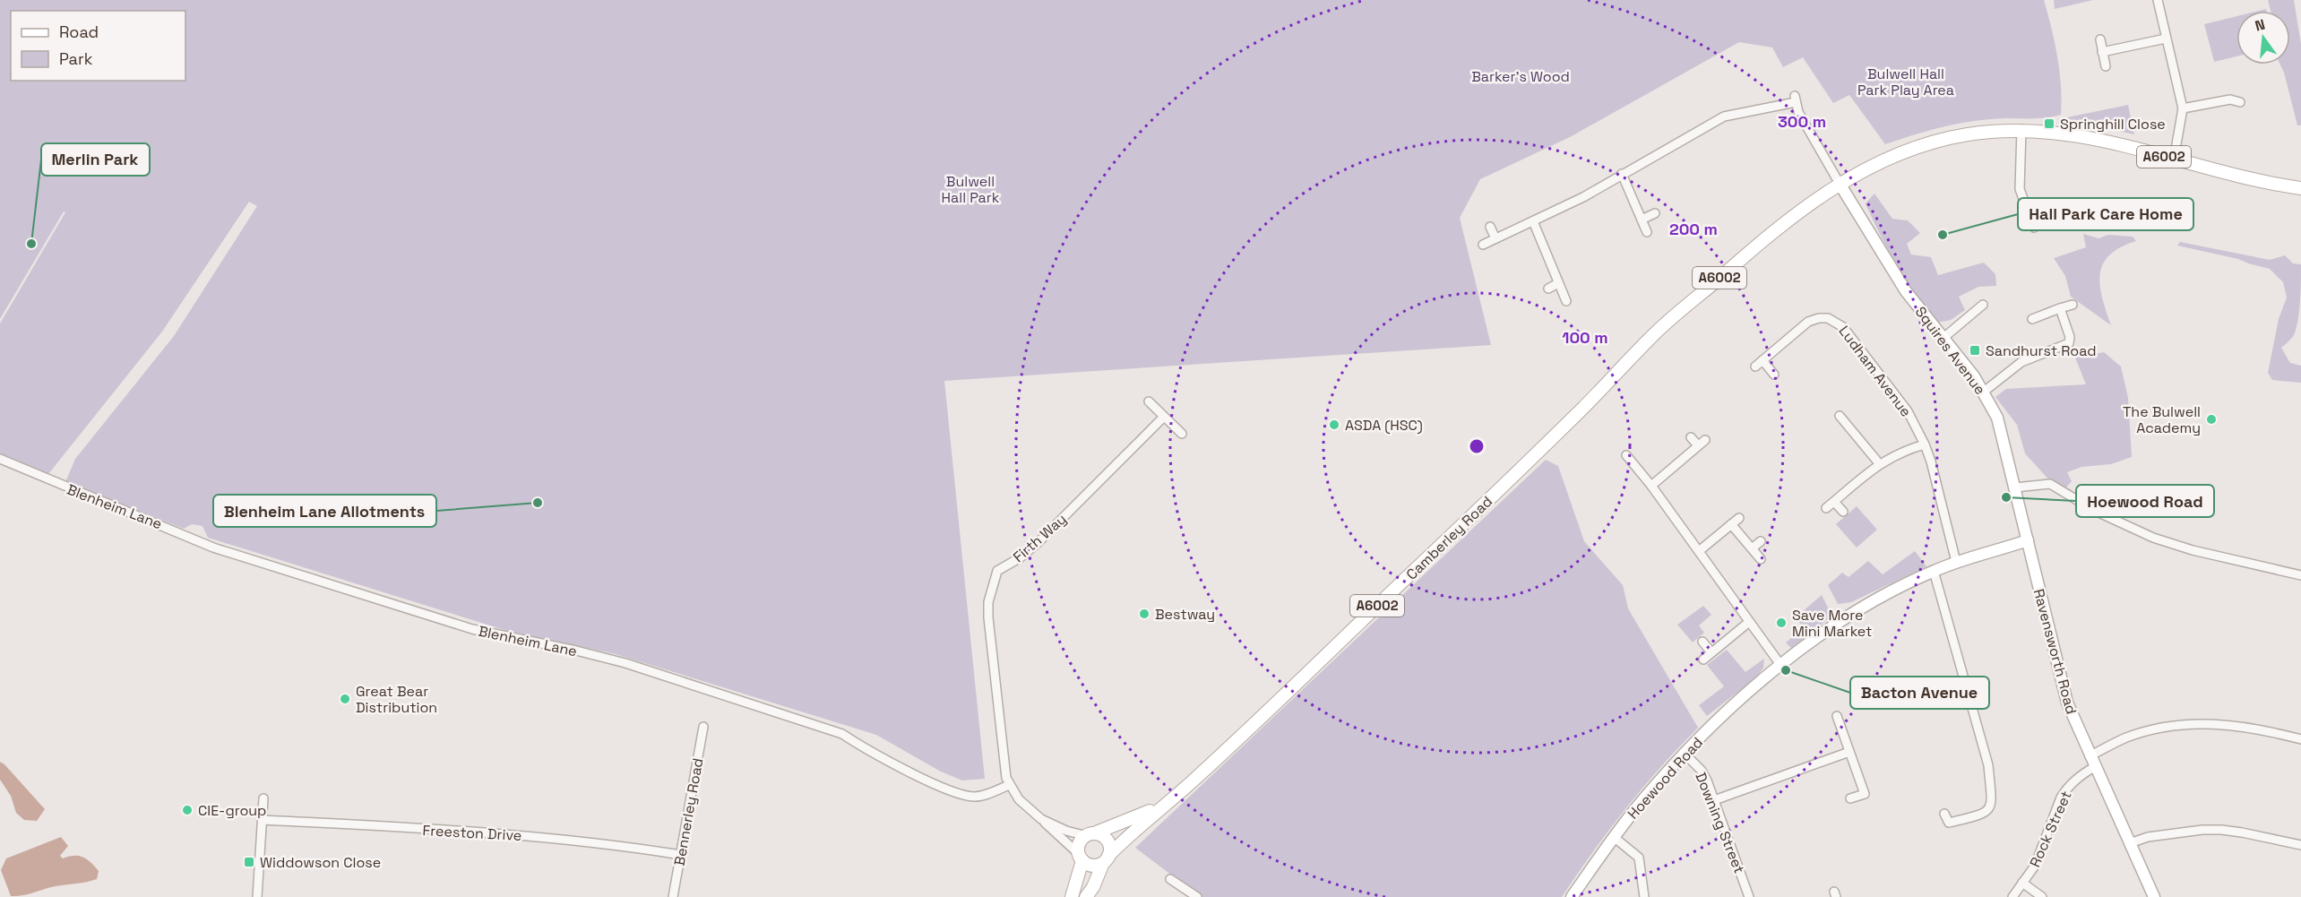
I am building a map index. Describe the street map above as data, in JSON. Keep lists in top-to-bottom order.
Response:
{
  "streets": {
    "main road": ["A6002", "Camberley Road"],
    "street": [
      "Squires Avenue",
      "Ludham Avenue",
      "Blenheim Lane",
      "Firth Way",
      "Ravensworth Road",
      "Hoewood Road",
      "Bennerley Road",
      "Downing Street",
      "Rock Street",
      "Freeston Drive"
    ]
  },
  "crossings": [
    ["A6002", "Squires Avenue"],
    ["A6002", "Camberley Road"],
    ["Squires Avenue", "Camberley Road"],
    ["Squires Avenue", "Ravensworth Road"],
    ["Ludham Avenue", "Hoewood Road"],
    ["Blenheim Lane", "Firth Way"],
    ["Ravensworth Road", "Hoewood Road"],
    ["Ravensworth Road", "Rock Street"],
    ["Hoewood Road", "Downing Street"],
    ["Bennerley Road", "Freeston Drive"]
  ],
  "parks": ["Bulwell Hall Park Play Area", "Barker's Wood", "Bulwell Hall Park"],
  "places": {
    "transit": ["Springhill Close", "Sandhurst Road", "Widdowson Close"],
    "other": [
      "Hall Park Care Home",
      "Merlin Park",
      "The Bulwell Academy",
      "ASDA (HSC)",
      "Hoewood Road",
      "Blenheim Lane Allotments",
      "Bestway",
      "Save More Mini Market",
      "Bacton Avenue",
      "Great Bear Distribution",
      "CIE-group"
    ]
  },
  "legend": ["Road", "Park"],
  "north": "top",
  "rings": ["300 m", "200 m", "100 m"]
}
